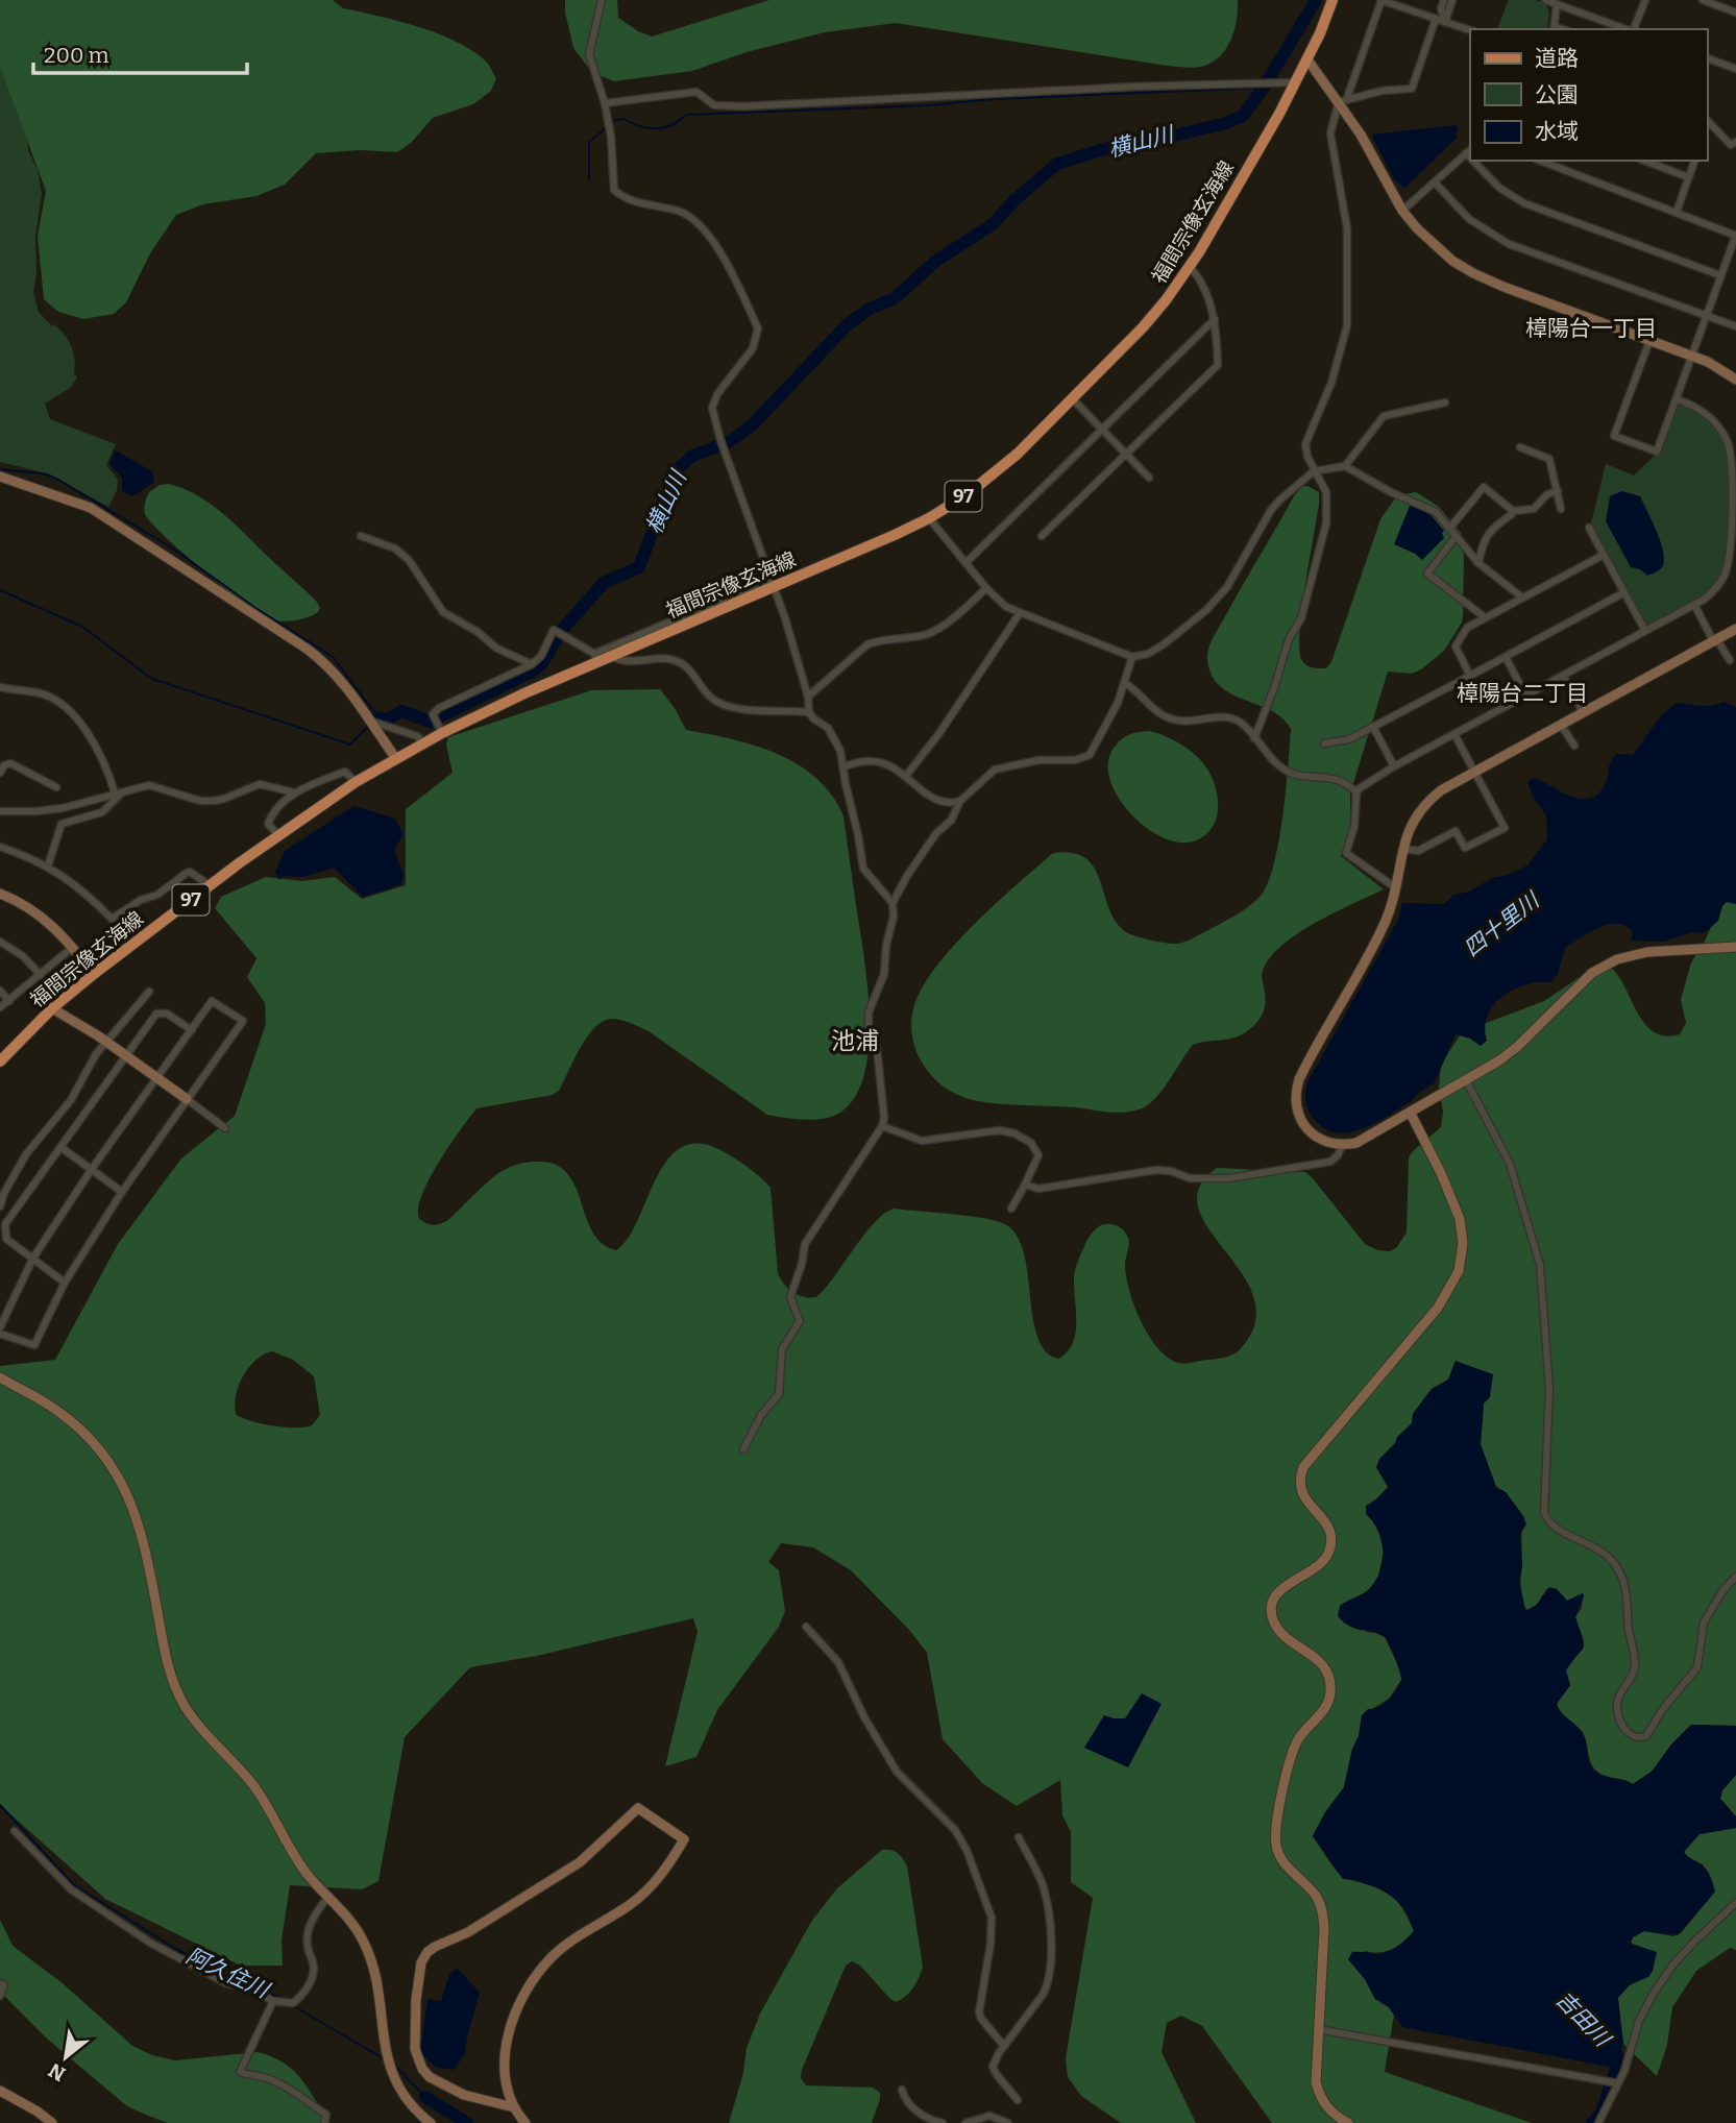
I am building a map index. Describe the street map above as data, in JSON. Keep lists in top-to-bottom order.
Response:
{
  "streets": {
    "main road": ["福間宗像玄海線", "97"]
  },
  "districts": ["樟陽台一丁目", "樟陽台二丁目", "池浦"],
  "water": [
    "横山川",
    "四十里川",
    "阿久住川",
    "吉田川"
  ],
  "legend": ["道路", "公園", "水域"],
  "scale_bar": "200 m",
  "north": "bottom left"
}
